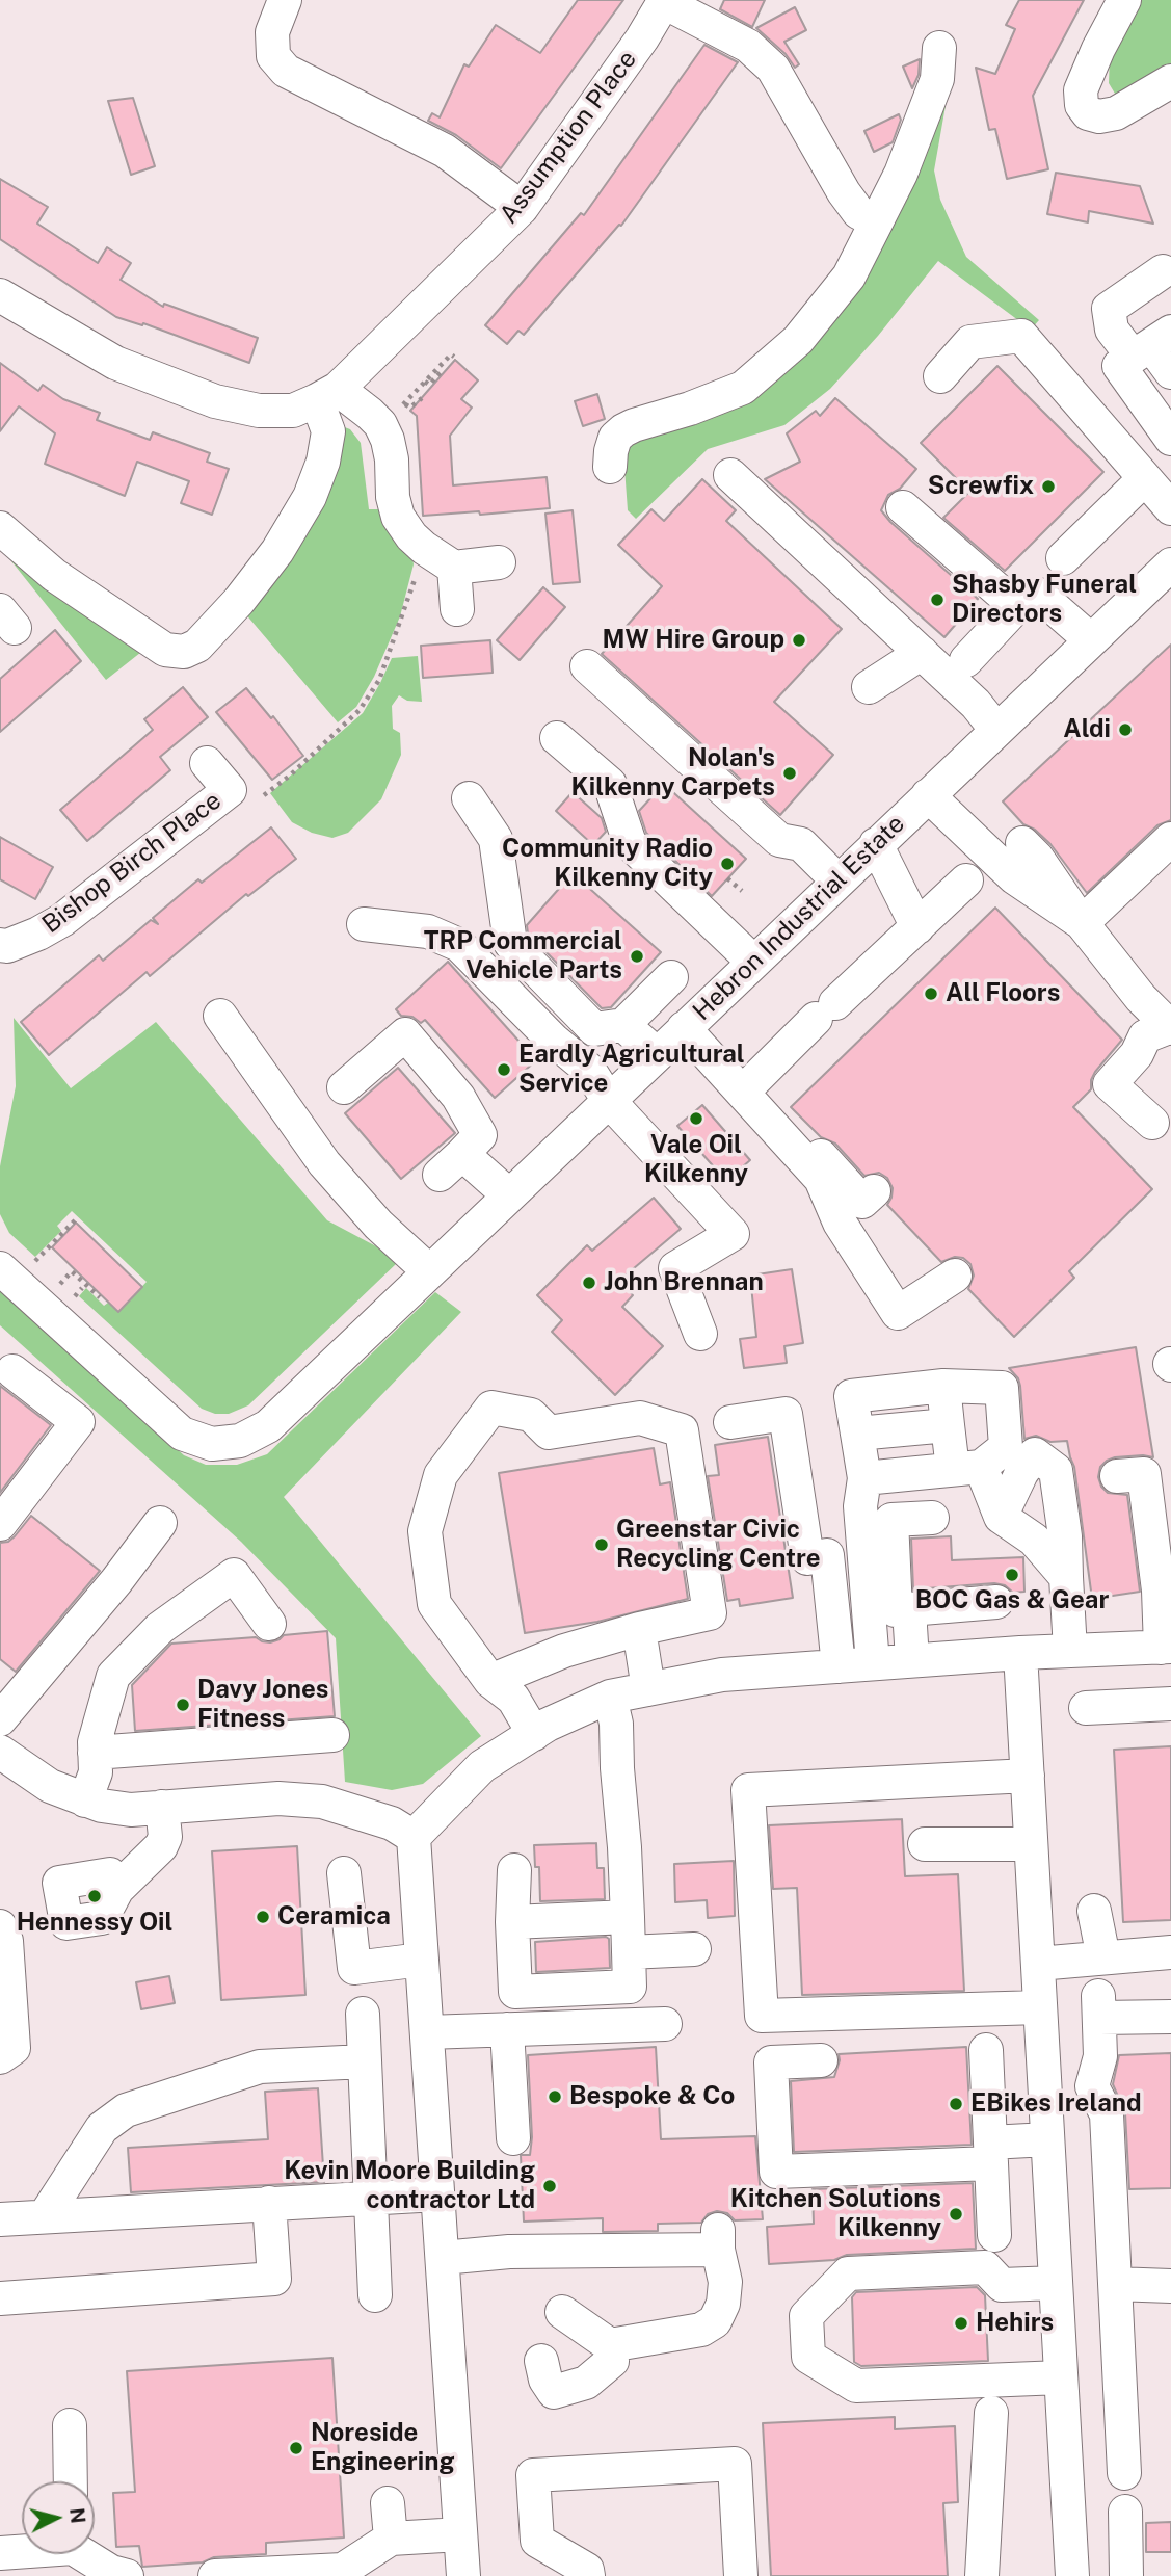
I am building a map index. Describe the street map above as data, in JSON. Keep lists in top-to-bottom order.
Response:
{
  "streets": {
    "street": ["Assumption Place", "Bishop Birch Place", "Hebron Industrial Estate"]
  },
  "places": [
    "Screwfix",
    "Shasby Funeral Directors",
    "MW Hire Group",
    "Aldi",
    "Nolan's Kilkenny Carpets",
    "Community Radio Kilkenny City",
    "TRP Commercial Vehicle Parts",
    "All Floors",
    "Eardly Agricultural Service",
    "Vale Oil Kilkenny",
    "John Brennan",
    "Greenstar Civic Recycling Centre",
    "BOC Gas & Gear",
    "Davy Jones Fitness",
    "Hennessy Oil",
    "Ceramica",
    "Bespoke & Co",
    "EBikes Ireland",
    "Kevin Moore Building contractor Ltd",
    "Kitchen Solutions Kilkenny",
    "Hehirs",
    "Noreside Engineering"
  ],
  "north": "right"
}
